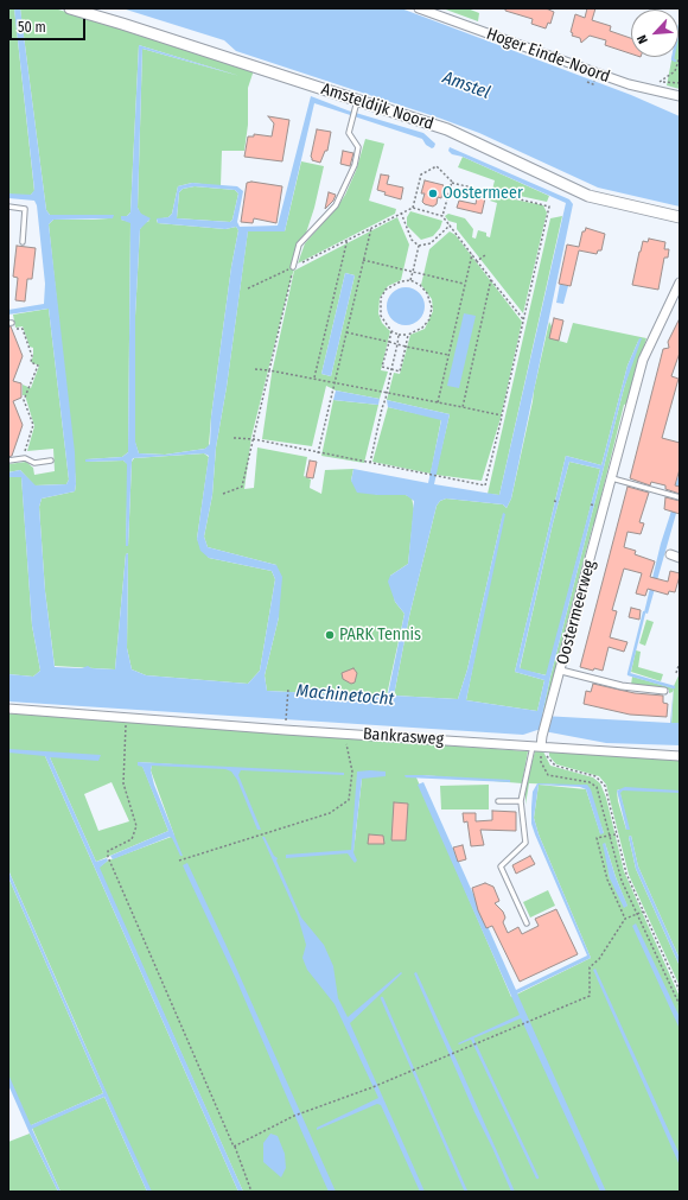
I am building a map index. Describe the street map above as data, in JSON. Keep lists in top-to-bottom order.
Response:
{
  "streets": {
    "street": [
      "Hoger Einde-Noord",
      "Amsteldijk Noord",
      "Oostermeerweg",
      "Bankrasweg"
    ]
  },
  "crossings": [
    ["Oostermeerweg", "Bankrasweg"]
  ],
  "water": ["Amstel", "Machinetocht"],
  "places": ["Oostermeer", "PARK Tennis"],
  "scale_bar": "50 m",
  "north": "bottom left"
}
